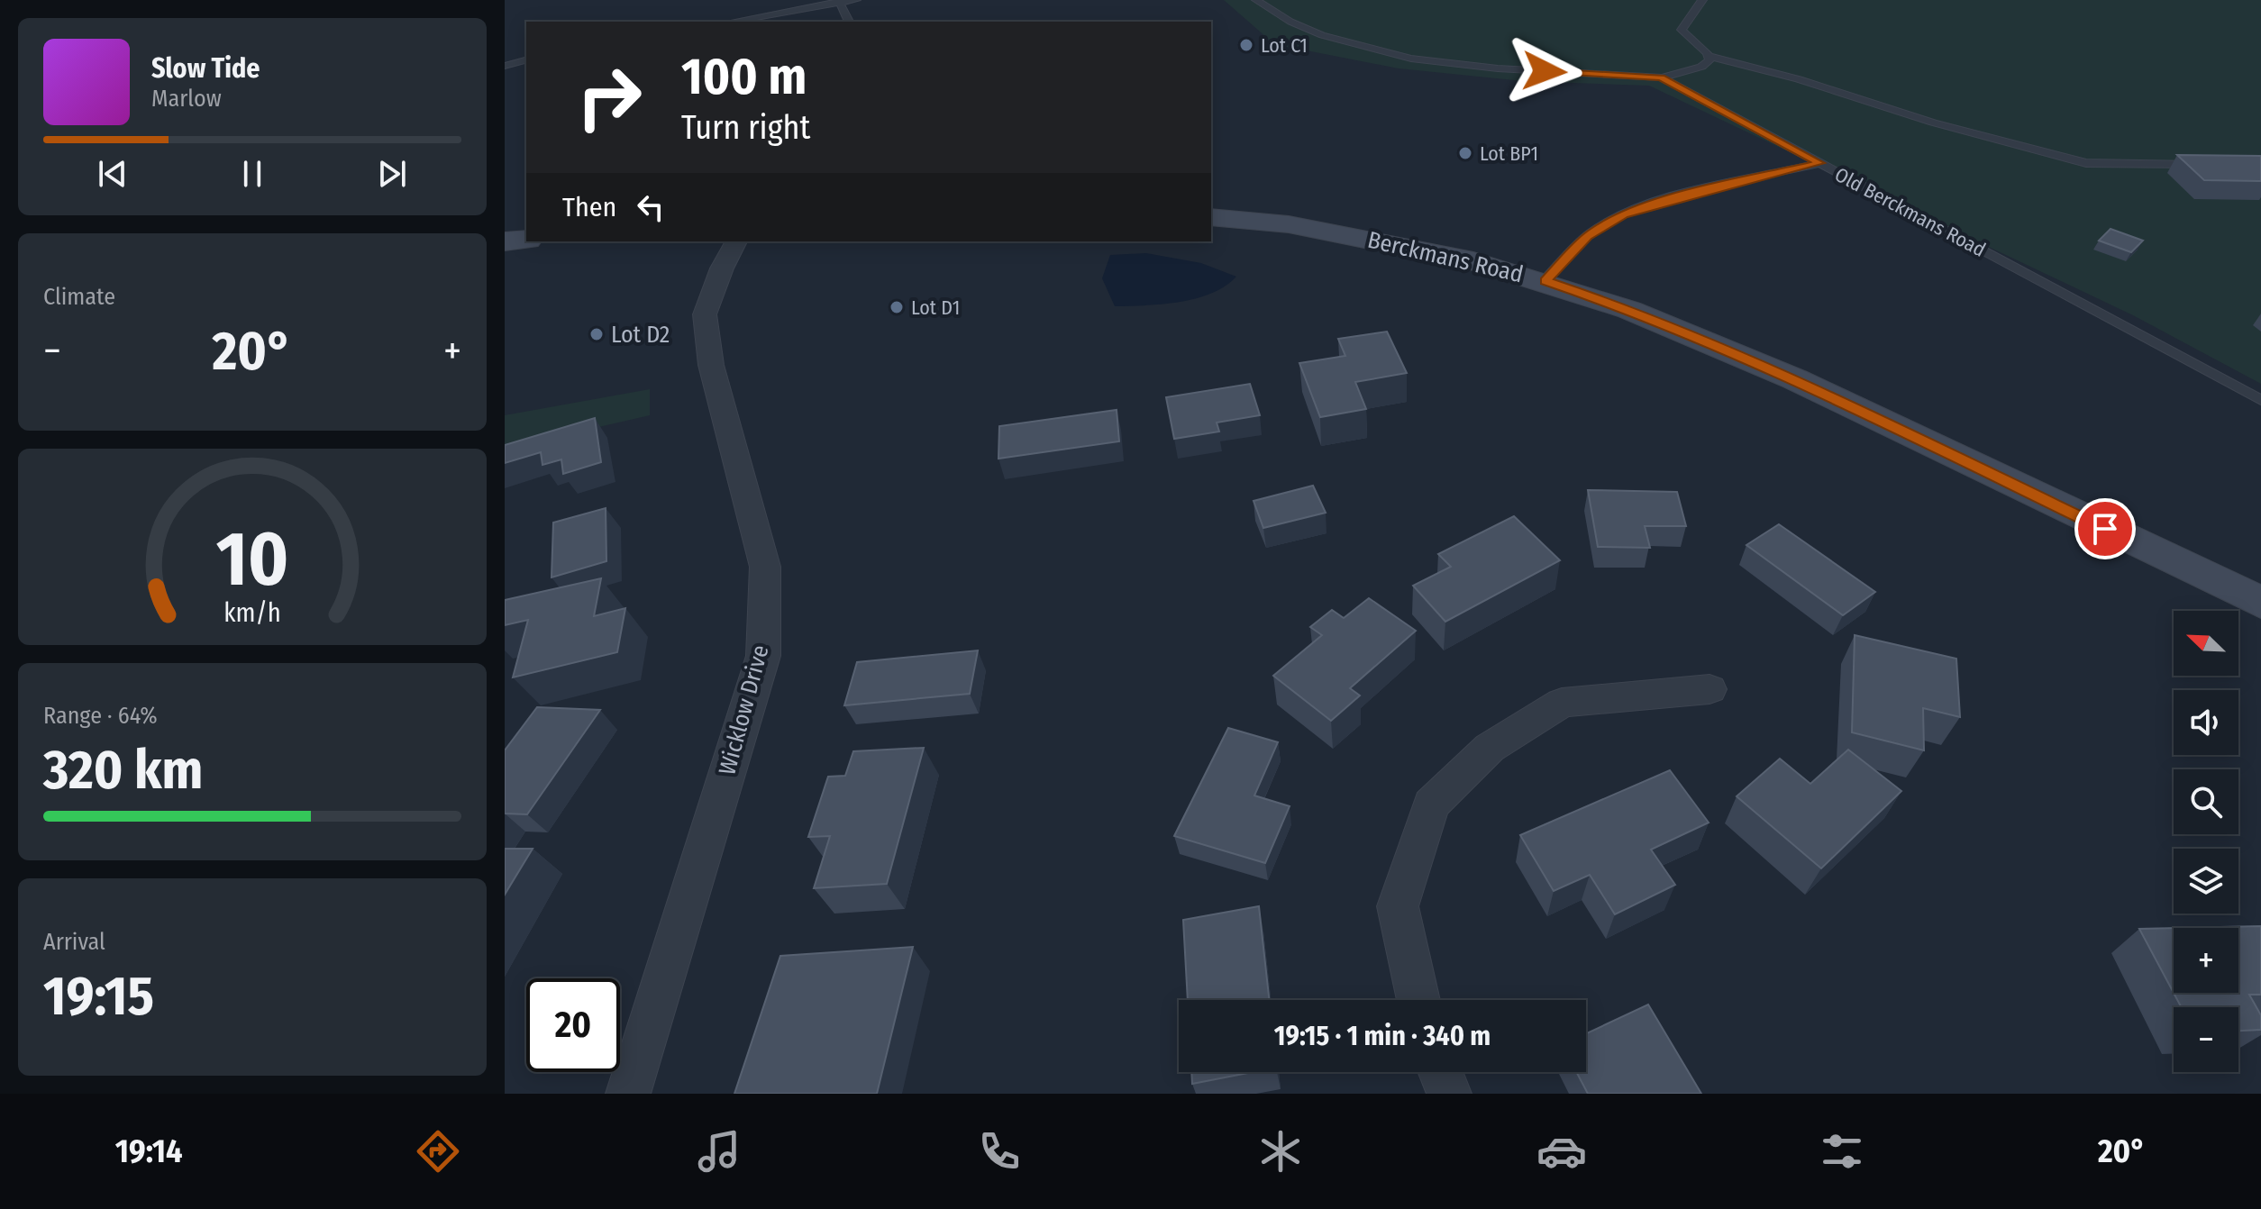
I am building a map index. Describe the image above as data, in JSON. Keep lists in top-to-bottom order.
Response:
{
  "streets": {
    "main road": ["Berckmans Road"],
    "street": ["Wicklow Drive"],
    "lane": ["Old Berckmans Road"]
  },
  "places": [
    "Lot C1",
    "Lot BP1",
    "Lot D1",
    "Lot D2"
  ],
  "north": "top left",
  "page": {
    "turn": ["100 m", "Turn right"],
    "song": ["Slow Tide", "Marlow"],
    "then": "Then",
    "tile": [
      "Climate",
      ["Range · 64%", "320 km"],
      ["Arrival", "19:15"]
    ],
    "heat": ["−", "20°", "+"],
    "map_buttons": ["+", "−"],
    "limit": "20",
    "trip": "19:15 · 1 min · 340 m",
    "tabs": ["19:14", "20°"],
    "gauge": ["10", "km/h"]
  }
}
